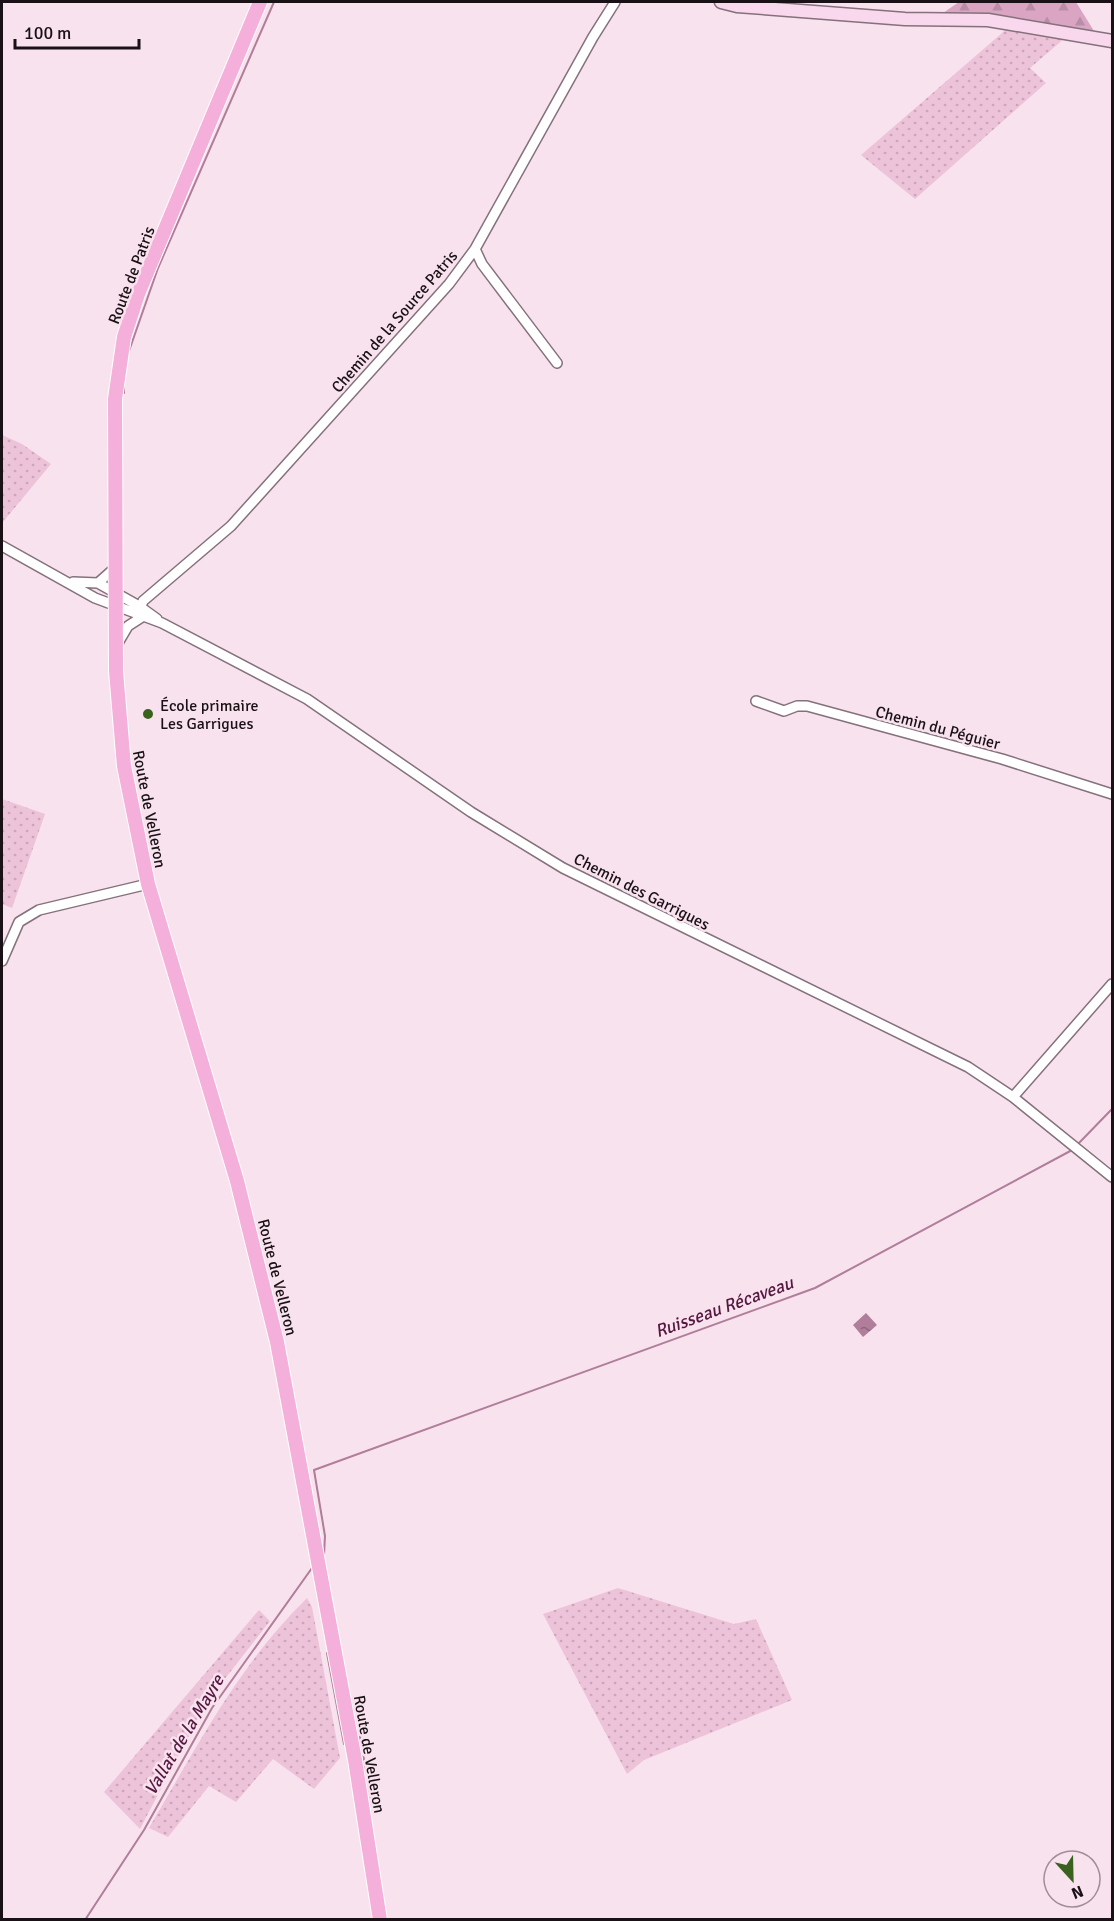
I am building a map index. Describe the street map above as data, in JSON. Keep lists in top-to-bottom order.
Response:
{
  "streets": {
    "main road": ["Route de Patris", "Route de Velleron"],
    "street": ["Chemin de la Source Patris", "Chemin du Péguier", "Chemin des Garrigues"]
  },
  "crossings": [
    ["Route de Patris", "Route de Velleron"],
    ["Route de Patris", "Chemin des Garrigues"],
    ["Chemin de la Source Patris", "Chemin des Garrigues"]
  ],
  "water": ["Ruisseau Récaveau", "Vallat de la Mayre"],
  "places": ["École primaire Les Garrigues"],
  "scale_bar": "100 m",
  "north": "bottom"
}
